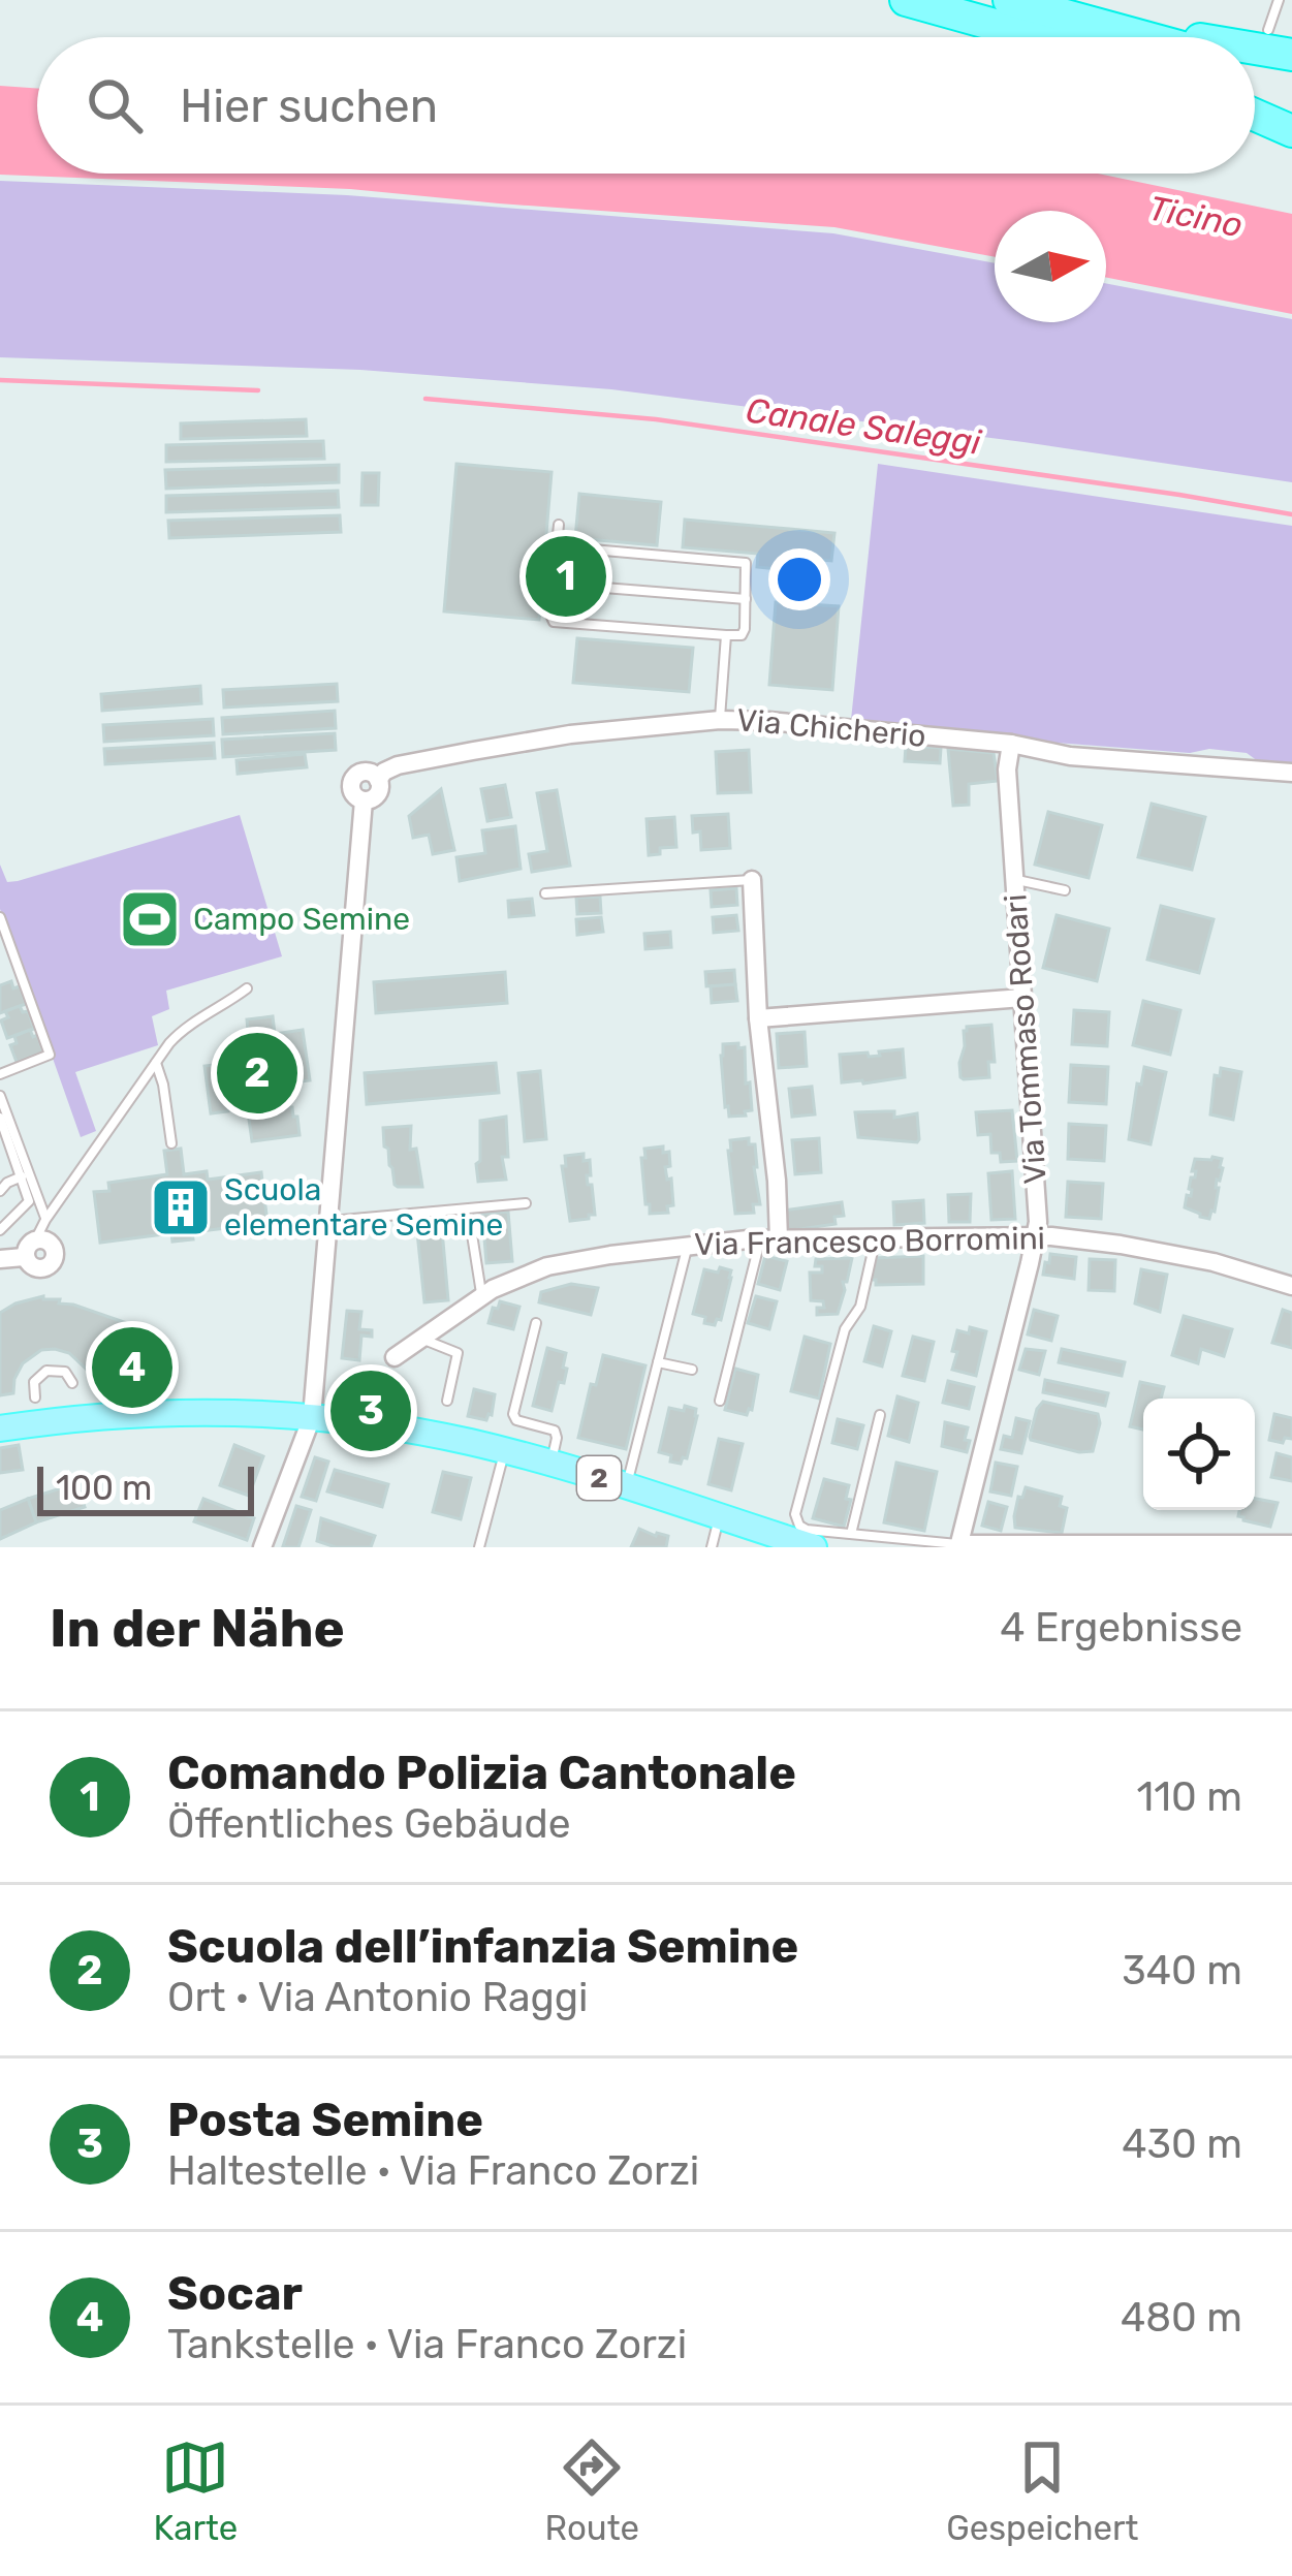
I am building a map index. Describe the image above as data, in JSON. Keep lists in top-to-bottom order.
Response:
{
  "streets": {
    "main road": ["2"],
    "street": ["Via Chicherio", "Via Tommaso Rodari", "Via Francesco Borromini"]
  },
  "crossings": [
    ["Via Chicherio", "Via Tommaso Rodari"],
    ["Via Tommaso Rodari", "Via Francesco Borromini"]
  ],
  "water": ["Ticino", "Canale Saleggi"],
  "places": {
    "sports": ["Campo Semine"],
    "building": ["Scuola elementare Semine"]
  },
  "scale_bar": "100 m",
  "north": "right",
  "page": {
    "search": "Hier suchen",
    "pins": [
      "1",
      "2",
      "4",
      "3"
    ],
    "scale": "100 m",
    "heading": ["In der Nähe", "4 Ergebnisse"],
    "list": [
      {
        "mark": "1",
        "name": "Comando Polizia Cantonale",
        "note": "Öffentliches Gebäude",
        "value": "110 m"
      },
      {
        "mark": "2",
        "name": "Scuola dell’infanzia Semine",
        "note": "Ort · Via Antonio Raggi",
        "value": "340 m"
      },
      {
        "mark": "3",
        "name": "Posta Semine",
        "note": "Haltestelle · Via Franco Zorzi",
        "value": "430 m"
      },
      {
        "mark": "4",
        "name": "Socar",
        "note": "Tankstelle · Via Franco Zorzi",
        "value": "480 m"
      }
    ],
    "nav": ["Karte", "Route", "Gespeichert"]
  }
}
